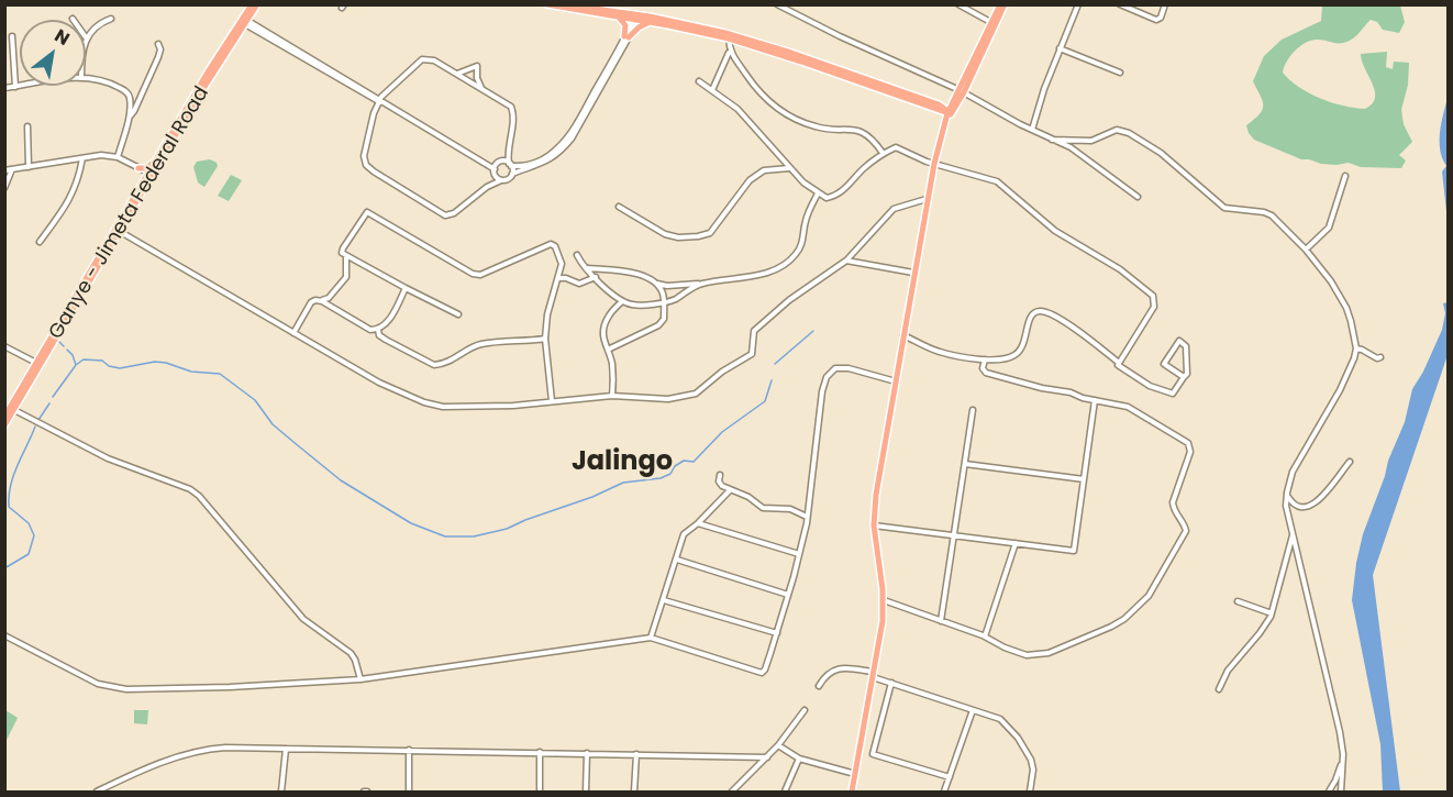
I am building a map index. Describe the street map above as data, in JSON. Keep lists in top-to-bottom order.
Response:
{
  "streets": {
    "main road": ["Ganye - Jimeta Federal Road"]
  },
  "districts": ["Jalingo"],
  "north": "top right"
}
